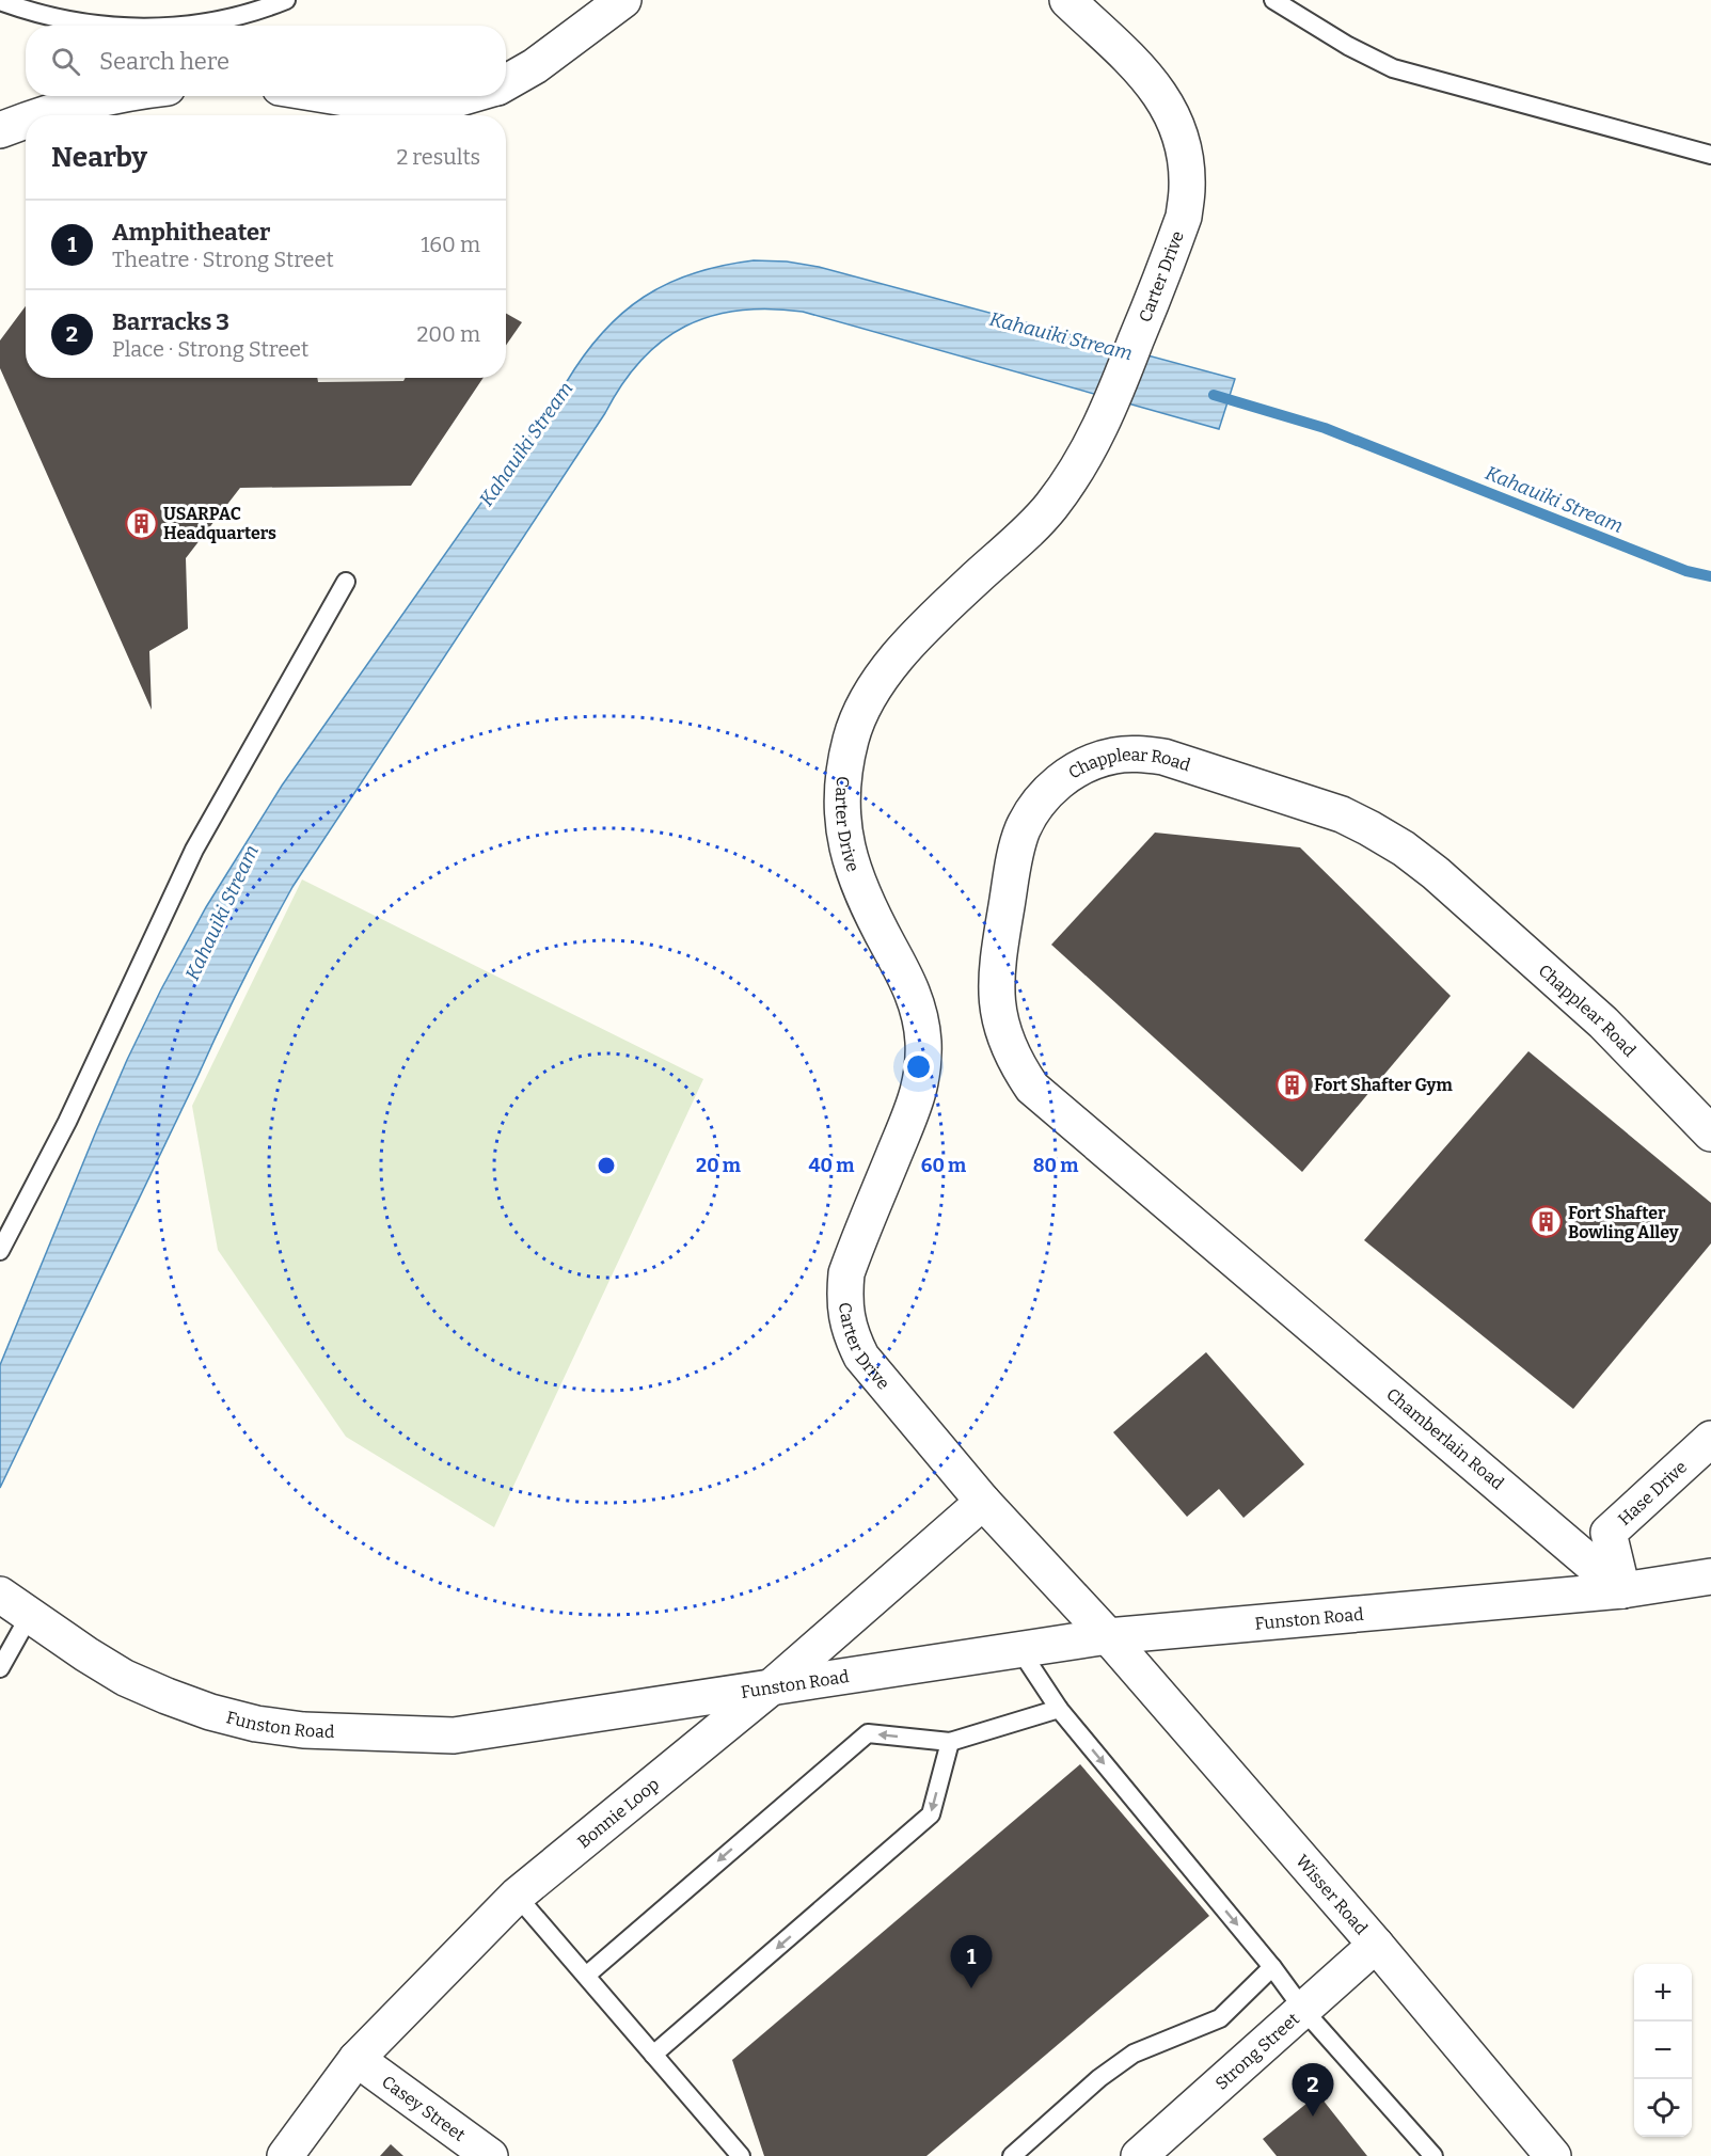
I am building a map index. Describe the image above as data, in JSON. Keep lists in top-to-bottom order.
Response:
{
  "streets": {
    "street": [
      "Carter Drive",
      "Chapplear Road",
      "Chamberlain Road",
      "Hase Drive",
      "Funston Road",
      "Bonnie Loop",
      "Wisser Road",
      "Strong Street",
      "Casey Street"
    ]
  },
  "crossings": [
    ["Carter Drive", "Funston Road"],
    ["Carter Drive", "Bonnie Loop"],
    ["Carter Drive", "Wisser Road"],
    ["Chapplear Road", "Chamberlain Road"],
    ["Chamberlain Road", "Hase Drive"],
    ["Chamberlain Road", "Funston Road"],
    ["Hase Drive", "Funston Road"],
    ["Funston Road", "Bonnie Loop"],
    ["Funston Road", "Wisser Road"],
    ["Bonnie Loop", "Casey Street"],
    ["Wisser Road", "Strong Street"]
  ],
  "water": ["Kahauiki Stream"],
  "places": {
    "building": ["USARPAC Headquarters", "Fort Shafter Gym", "Fort Shafter Bowling Alley"]
  },
  "page": {
    "search": "Search here",
    "heading": ["Nearby", "2 results"],
    "list": [
      {
        "mark": "1",
        "name": "Amphitheater",
        "note": "Theatre · Strong Street",
        "value": "160 m"
      },
      {
        "mark": "2",
        "name": "Barracks 3",
        "note": "Place · Strong Street",
        "value": "200 m"
      }
    ],
    "pins": ["1", "2"],
    "map_buttons": ["+", "−"]
  },
  "rings": [
    "20 m",
    "40 m",
    "60 m",
    "80 m"
  ]
}
